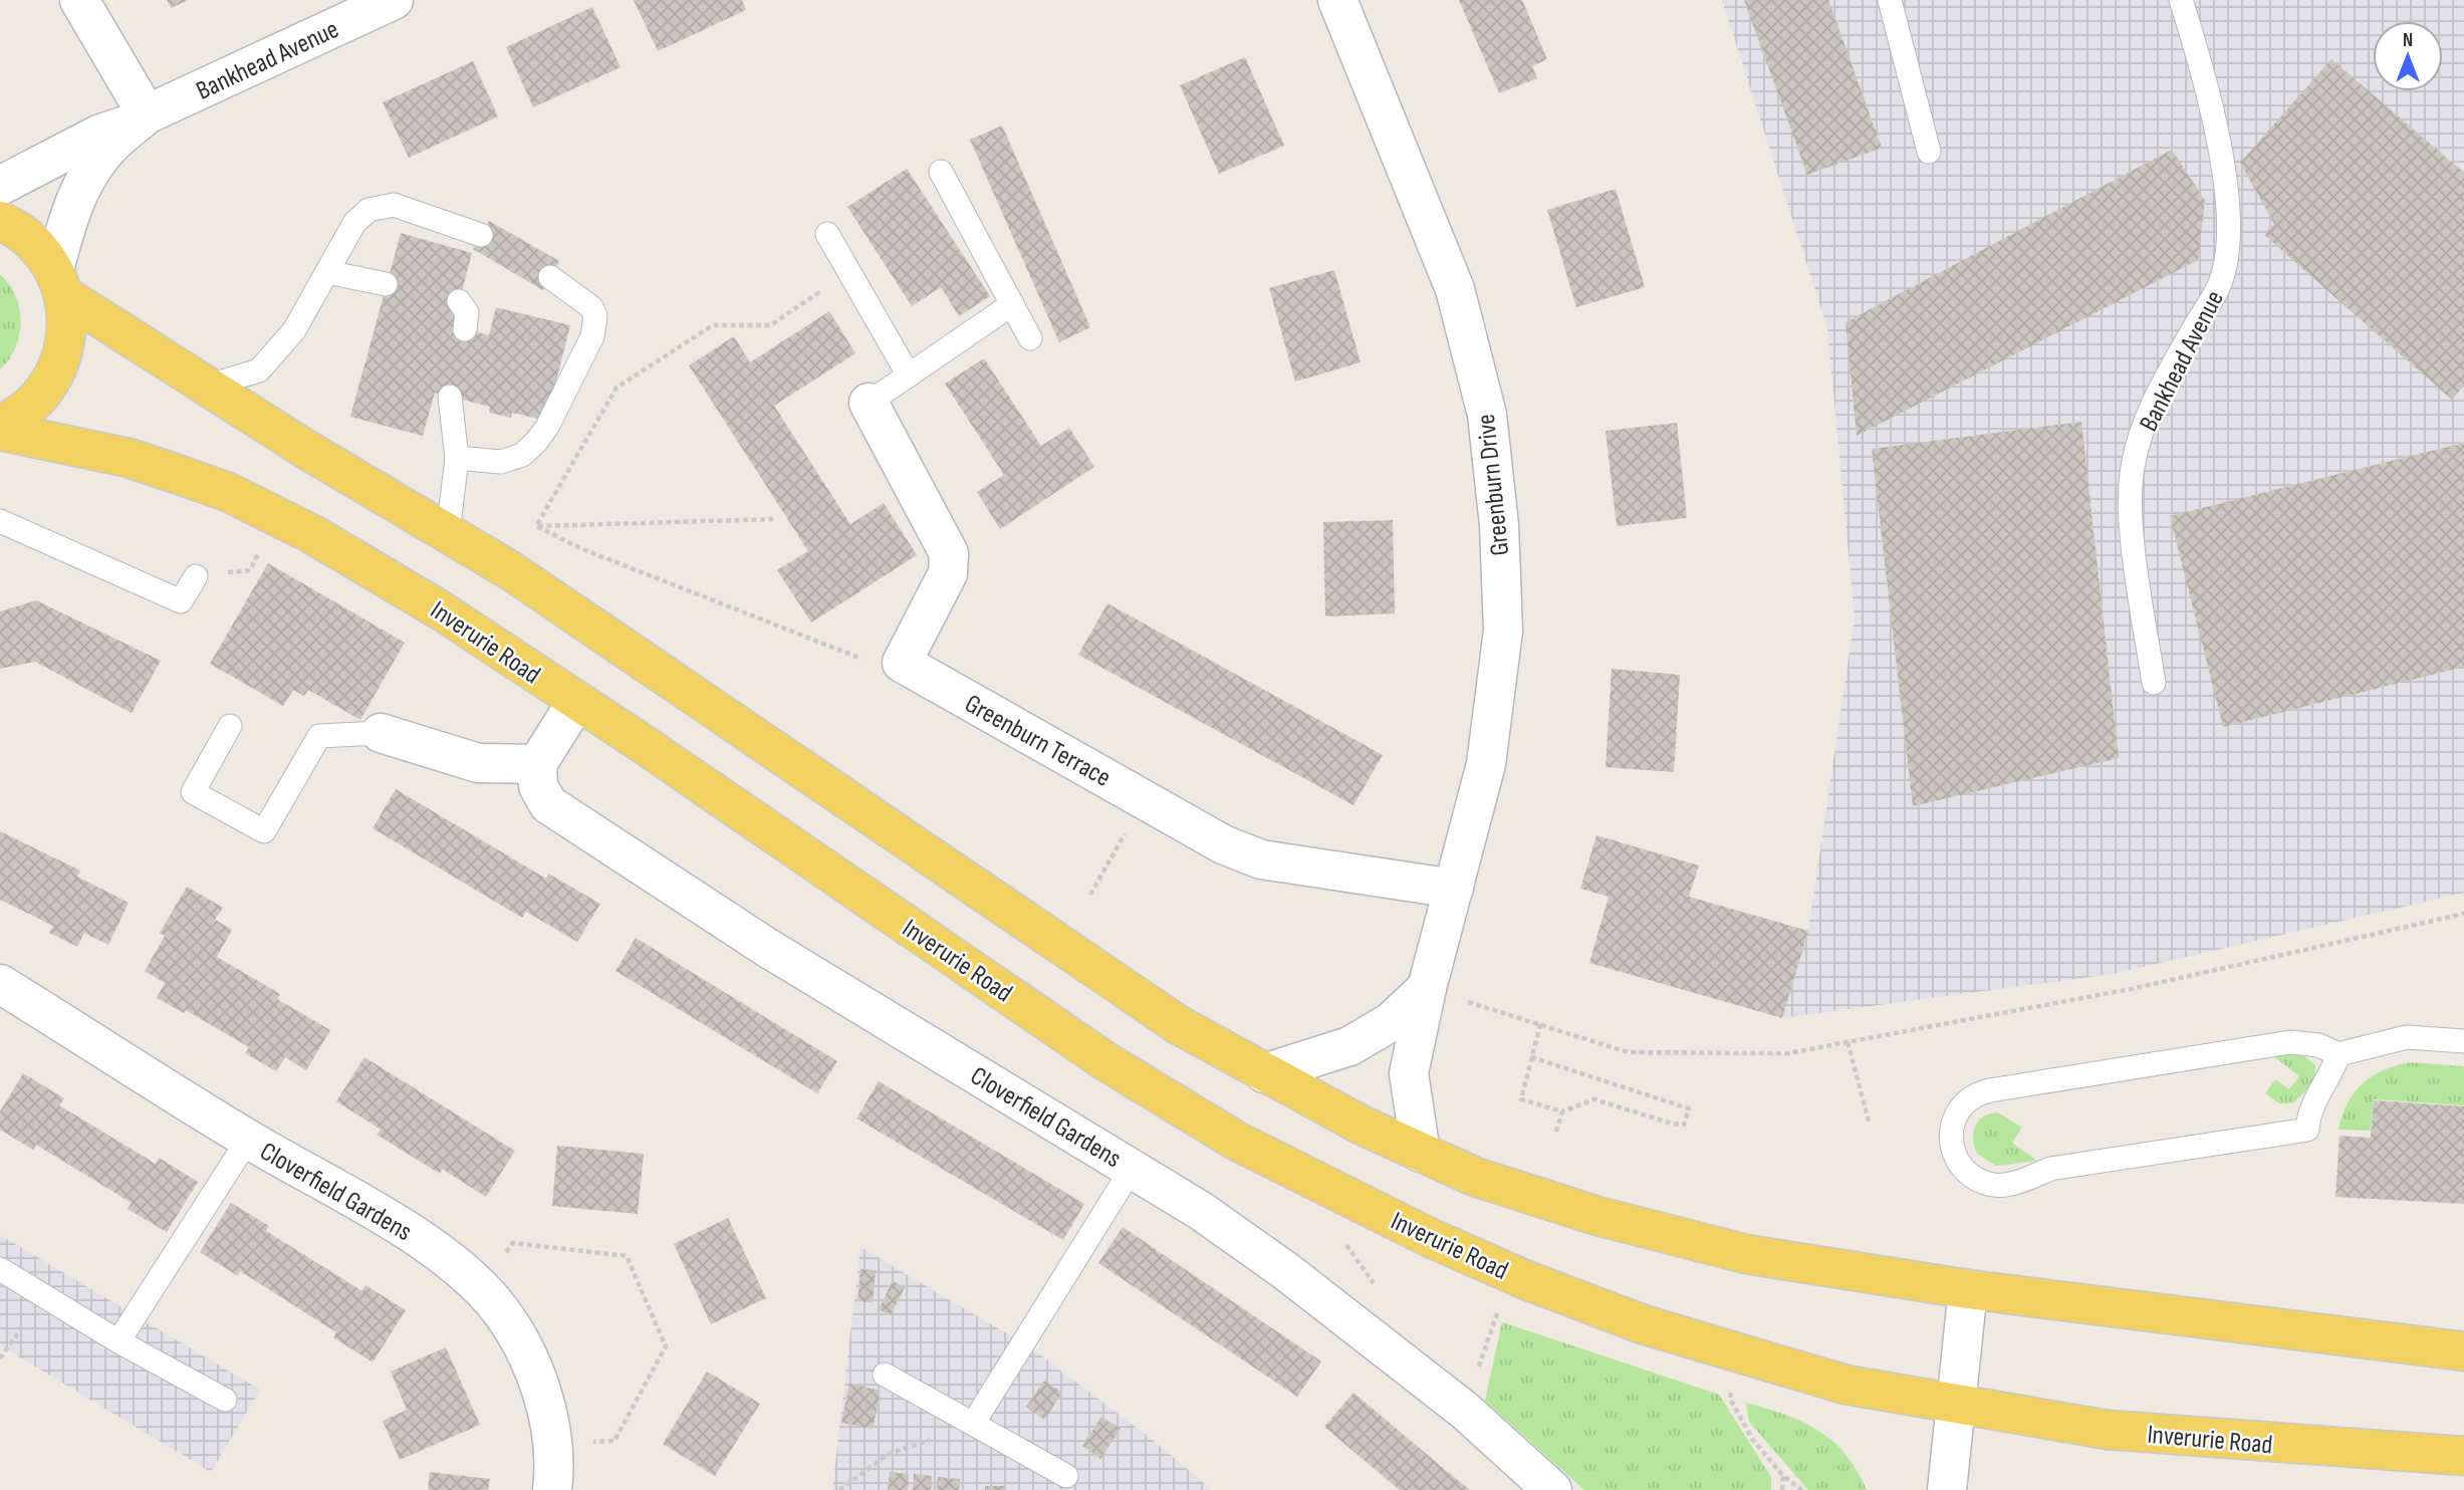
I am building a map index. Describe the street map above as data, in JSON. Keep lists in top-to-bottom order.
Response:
{
  "streets": {
    "main road": ["Inverurie Road"],
    "street": [
      "Bankhead Avenue",
      "Greenburn Drive",
      "Greenburn Terrace",
      "Cloverfield Gardens"
    ]
  },
  "crossings": [
    ["Greenburn Drive", "Greenburn Terrace"]
  ],
  "north": "top"
}
